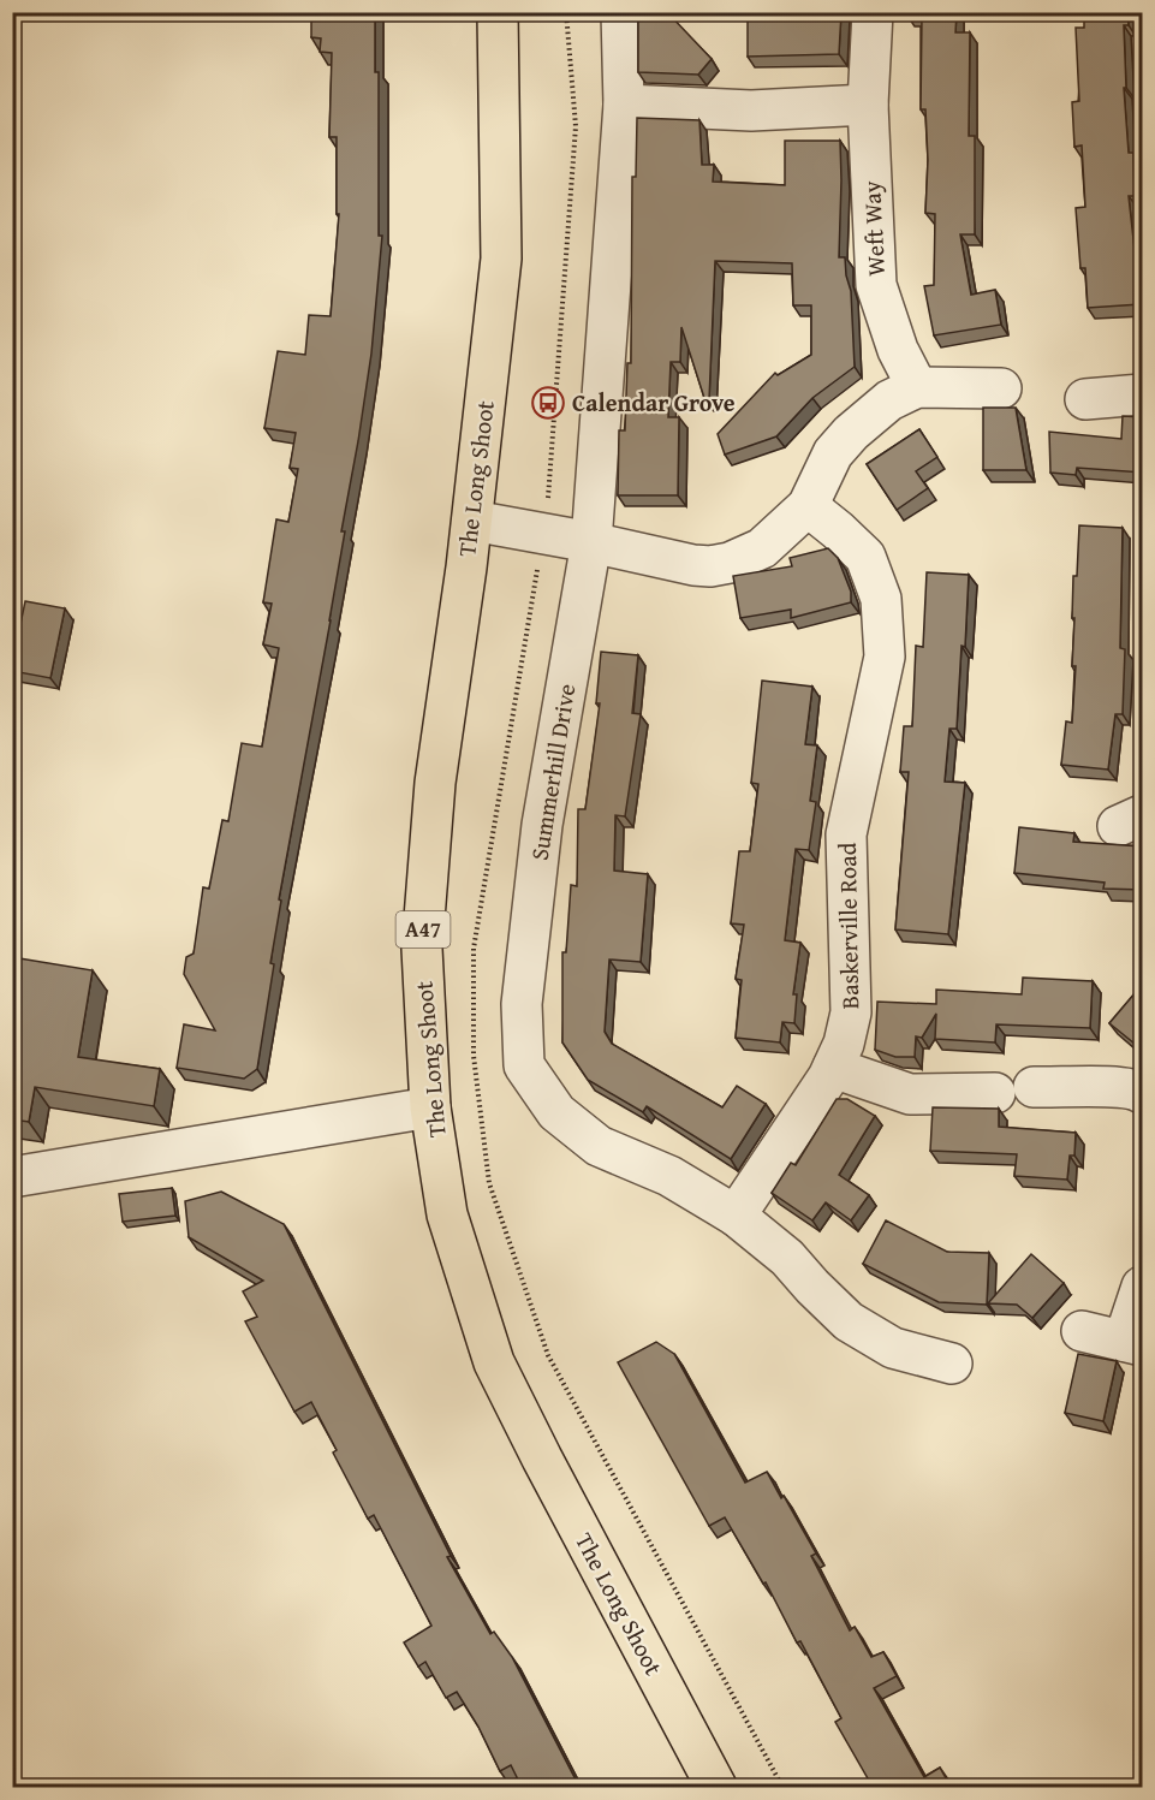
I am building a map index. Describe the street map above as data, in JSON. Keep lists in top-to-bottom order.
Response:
{
  "streets": {
    "main road": ["The Long Shoot", "A47"],
    "street": ["Weft Way", "Summerhill Drive", "Baskerville Road"]
  },
  "crossings": [
    ["Summerhill Drive", "Baskerville Road"]
  ],
  "places": {
    "bus stop": ["Calendar Grove"]
  }
}
